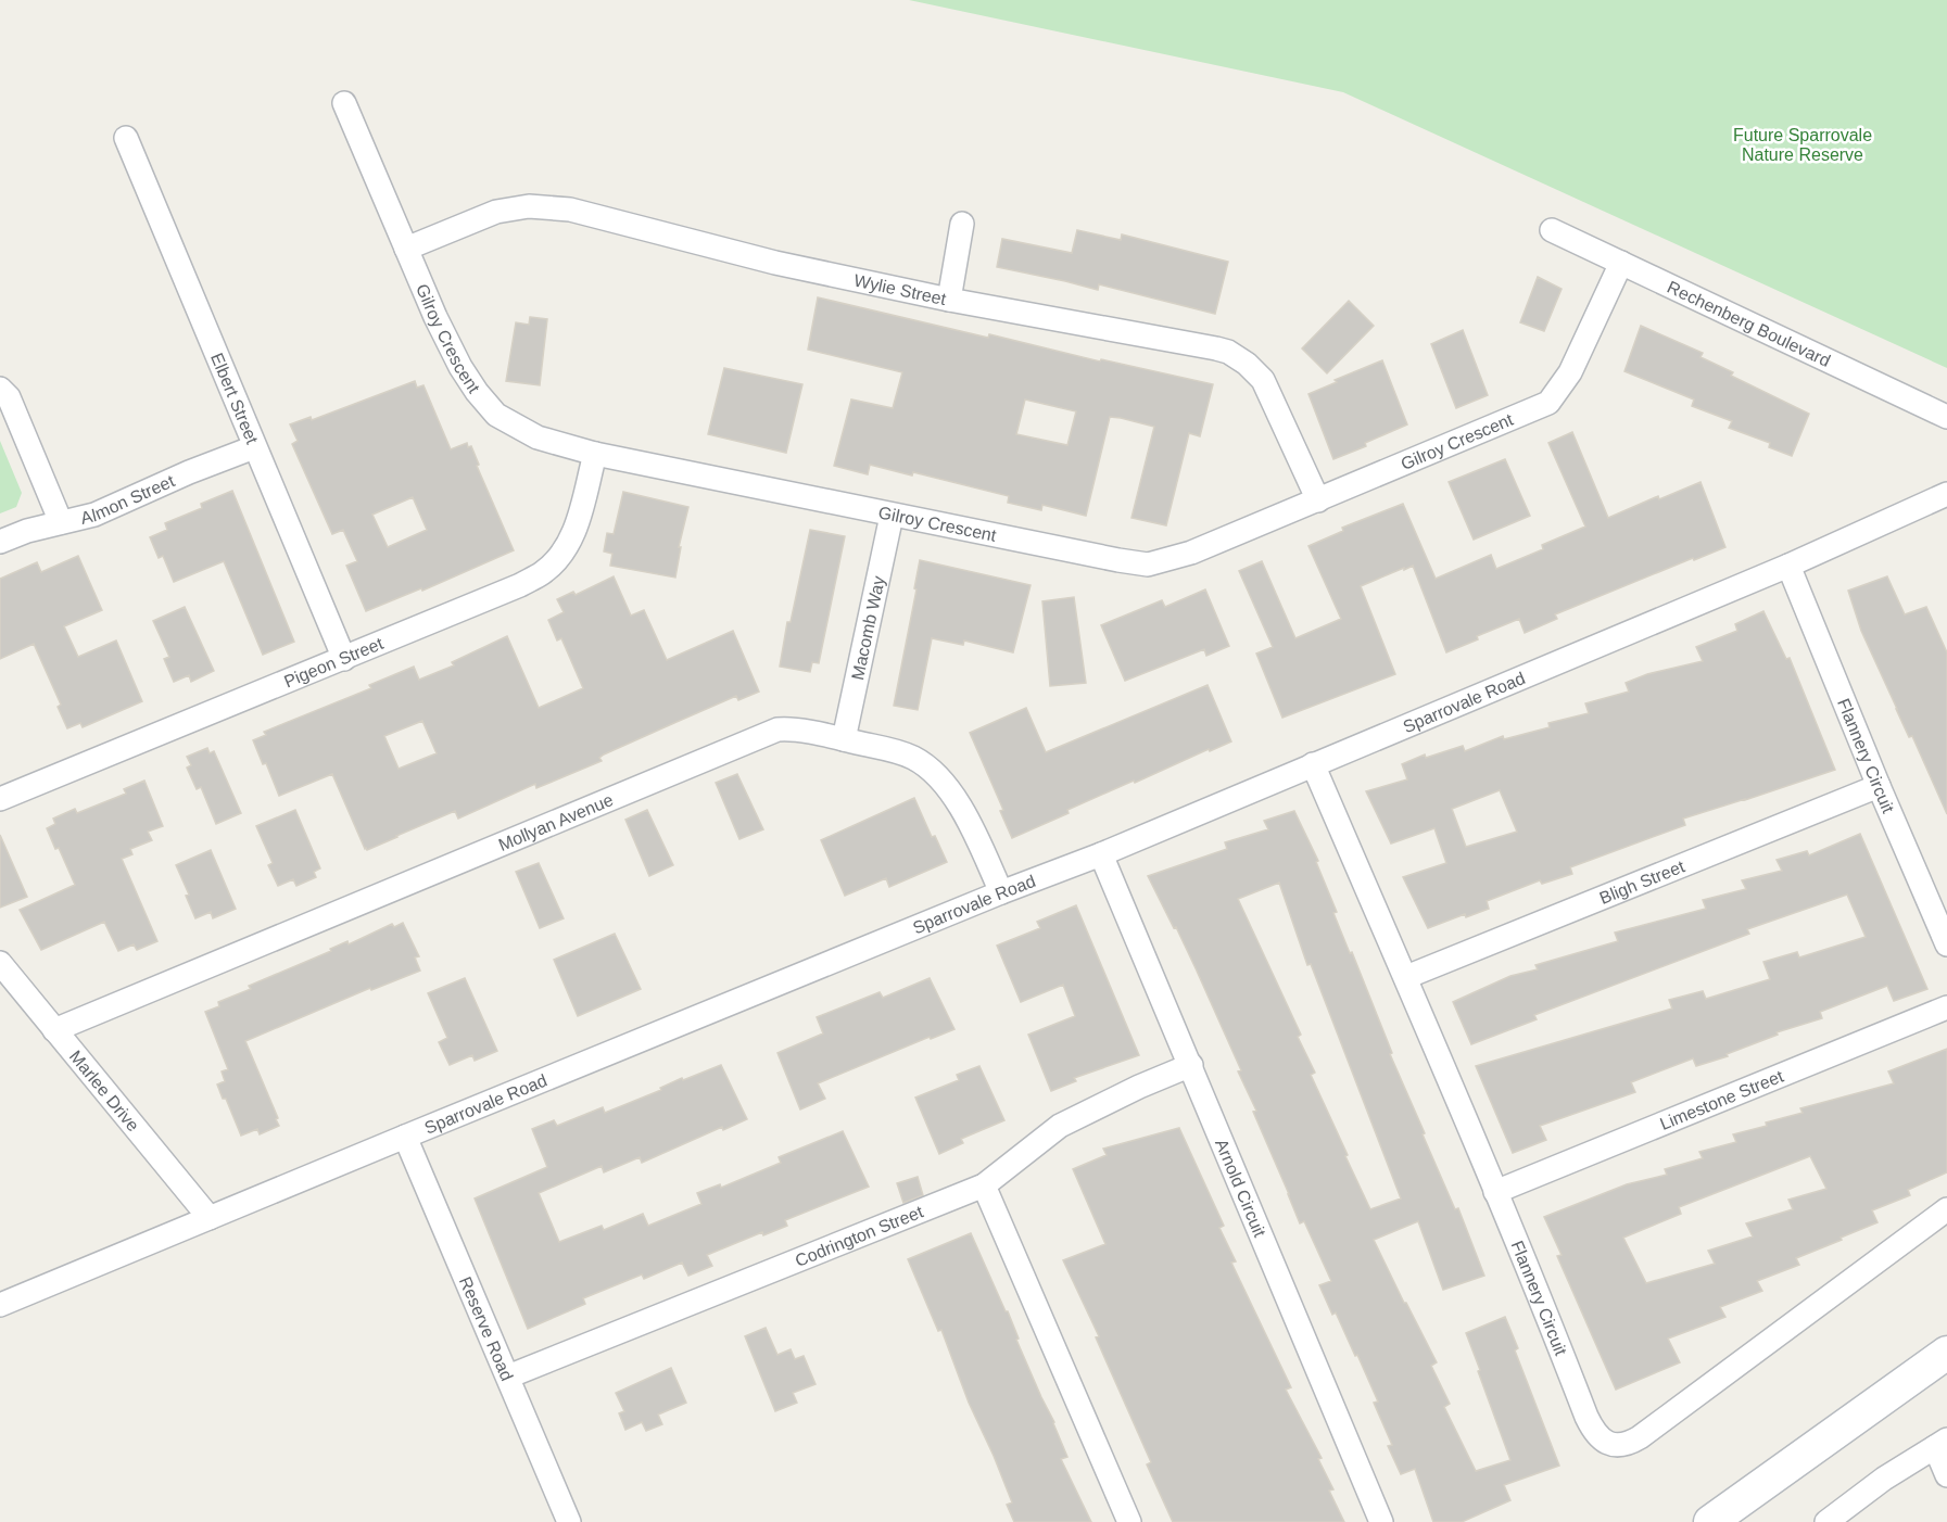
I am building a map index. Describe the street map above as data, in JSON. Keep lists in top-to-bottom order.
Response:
{
  "streets": {
    "street": [
      "Wylie Street",
      "Rechenberg Boulevard",
      "Gilroy Crescent",
      "Elbert Street",
      "Almon Street",
      "Macomb Way",
      "Pigeon Street",
      "Sparrovale Road",
      "Flannery Circuit",
      "Mollyan Avenue",
      "Bligh Street",
      "Marlee Drive",
      "Limestone Street",
      "Arnold Circuit",
      "Codrington Street",
      "Reserve Road"
    ]
  },
  "crossings": [
    ["Wylie Street", "Gilroy Crescent"],
    ["Rechenberg Boulevard", "Gilroy Crescent"],
    ["Gilroy Crescent", "Macomb Way"],
    ["Gilroy Crescent", "Pigeon Street"],
    ["Elbert Street", "Almon Street"],
    ["Elbert Street", "Pigeon Street"],
    ["Macomb Way", "Mollyan Avenue"],
    ["Sparrovale Road", "Flannery Circuit"],
    ["Sparrovale Road", "Mollyan Avenue"],
    ["Sparrovale Road", "Marlee Drive"],
    ["Sparrovale Road", "Arnold Circuit"],
    ["Sparrovale Road", "Reserve Road"],
    ["Flannery Circuit", "Bligh Street"],
    ["Flannery Circuit", "Limestone Street"],
    ["Mollyan Avenue", "Marlee Drive"],
    ["Arnold Circuit", "Codrington Street"],
    ["Codrington Street", "Reserve Road"]
  ],
  "parks": ["Future Sparrovale Nature Reserve"]
}
